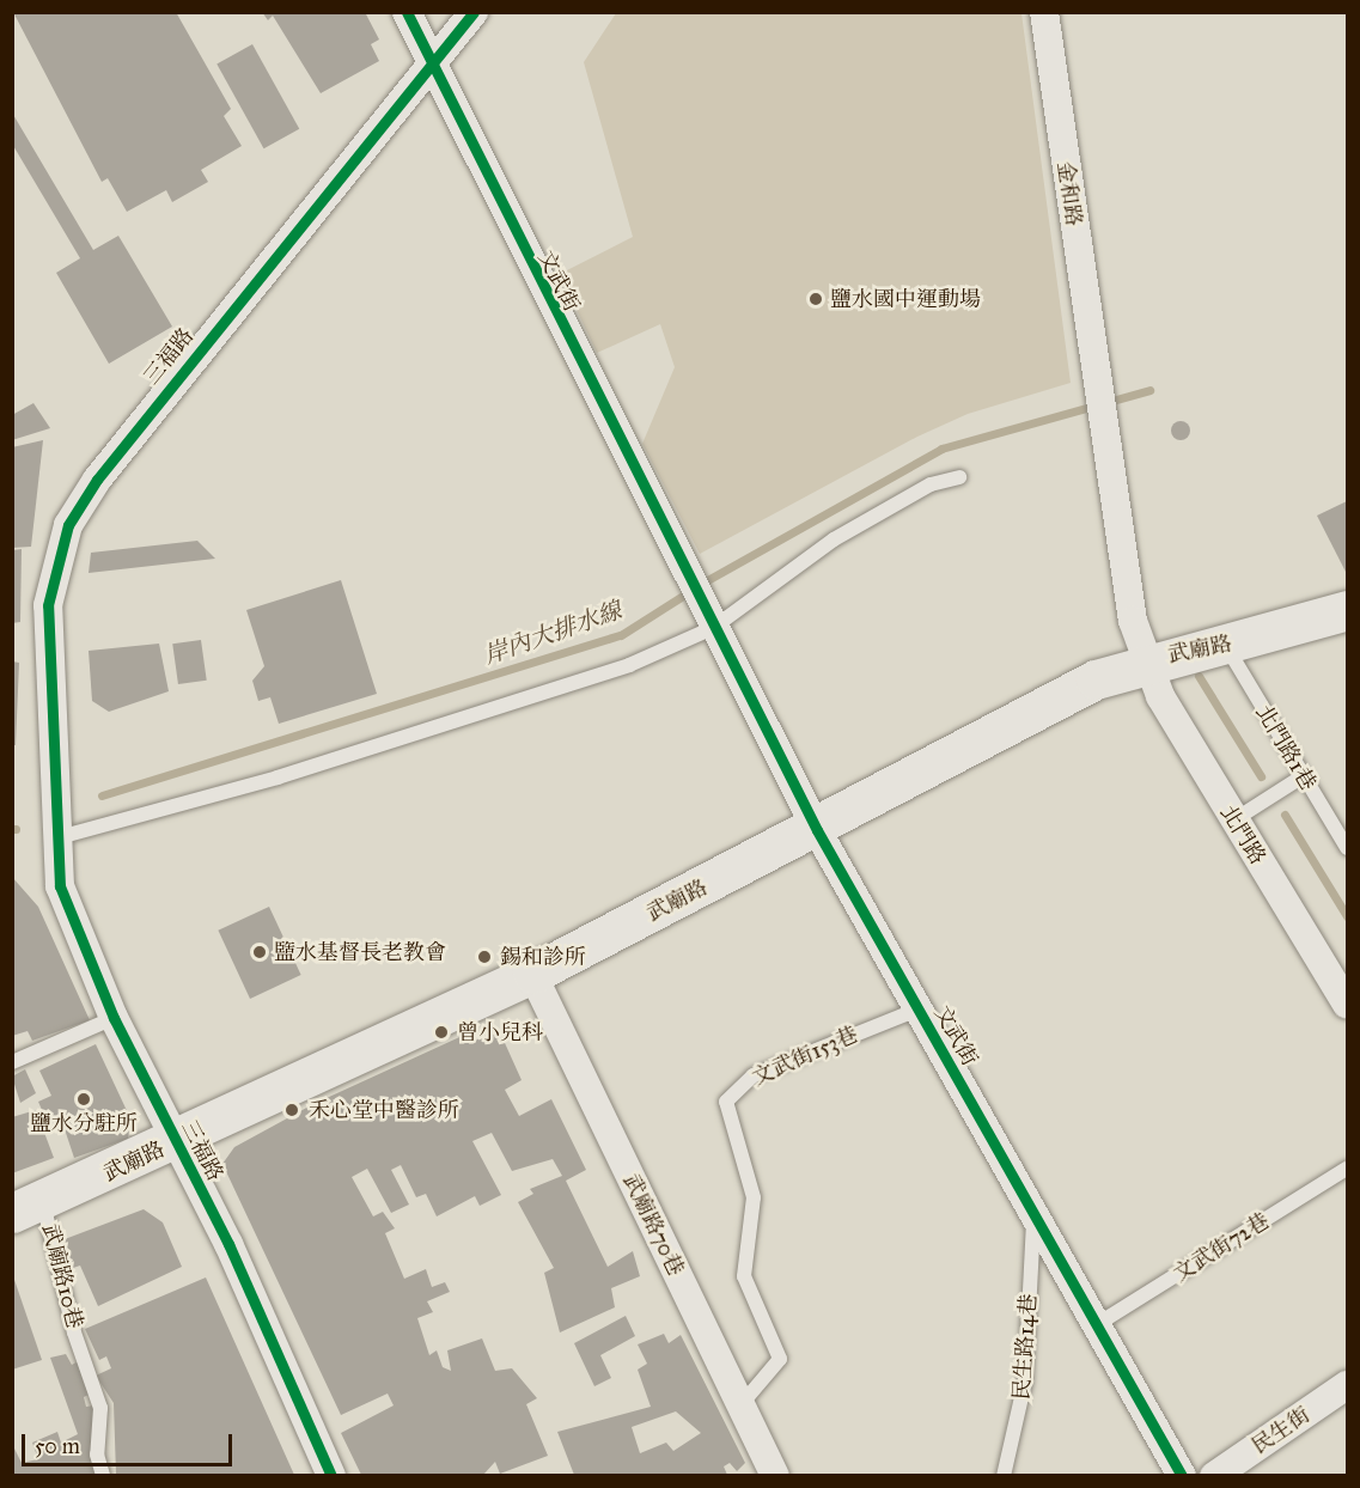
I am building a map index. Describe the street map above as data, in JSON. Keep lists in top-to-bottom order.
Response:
{
  "streets": {
    "street": [
      "金和路",
      "文武街",
      "三福路",
      "武廟路",
      "北門路",
      "武廟路70巷",
      "民生街"
    ],
    "lane": [
      "北門路1巷",
      "文武街153巷",
      "文武街72巷",
      "武廟路10巷",
      "民生路14巷"
    ]
  },
  "crossings": [
    ["金和路", "武廟路"],
    ["金和路", "北門路"],
    ["文武街", "三福路"],
    ["文武街", "武廟路"],
    ["文武街", "文武街153巷"],
    ["文武街", "文武街72巷"],
    ["文武街", "民生路14巷"],
    ["三福路", "武廟路"],
    ["武廟路", "北門路1巷"],
    ["武廟路", "北門路"],
    ["武廟路", "武廟路70巷"],
    ["武廟路", "武廟路10巷"],
    ["文武街153巷", "武廟路70巷"]
  ],
  "water": ["岸內大排水線"],
  "places": [
    "鹽水國中運動場",
    "盬水基督長老教會",
    "錫和診所",
    "曾小兒科",
    "鹽水分駐所",
    "禾心堂中醫診所"
  ],
  "scale_bar": "50 m"
}
